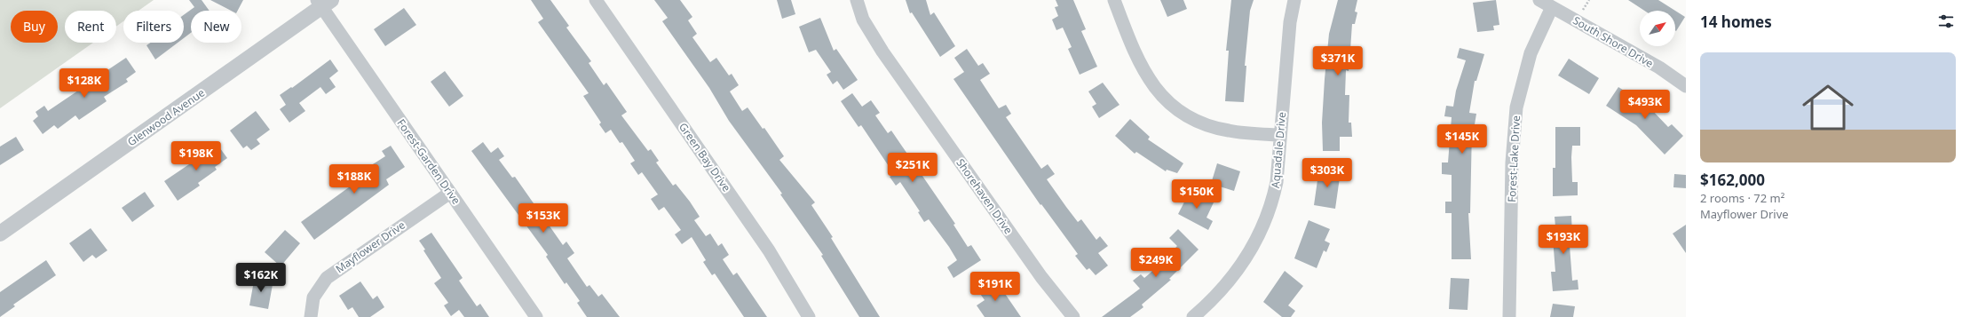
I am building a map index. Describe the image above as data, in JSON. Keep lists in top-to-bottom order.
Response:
{
  "streets": {
    "street": [
      "South Shore Drive",
      "Glenwood Avenue",
      "Aquadale Drive",
      "Green Bay Drive",
      "Forest-Lake Drive",
      "Forest-Garden Drive",
      "Shorehaven Drive",
      "Mayflower Drive"
    ]
  },
  "crossings": [
    ["South Shore Drive", "Forest-Lake Drive"],
    ["Glenwood Avenue", "Forest-Garden Drive"],
    ["Forest-Garden Drive", "Mayflower Drive"]
  ],
  "north": "top right",
  "page": {
    "heading": "14 homes",
    "chip": [
      "Buy",
      "Rent",
      "Filters",
      "New"
    ],
    "list": [
      {
        "name": "$162,000",
        "note": "2 rooms · 72 m² · Mayflower Drive"
      }
    ],
    "price": [
      "$371K",
      "$128K",
      "$493K",
      "$145K",
      "$198K",
      "$251K",
      "$303K",
      "$188K",
      "$150K",
      "$153K",
      "$193K",
      "$249K",
      "$162K",
      "$191K"
    ]
  }
}
